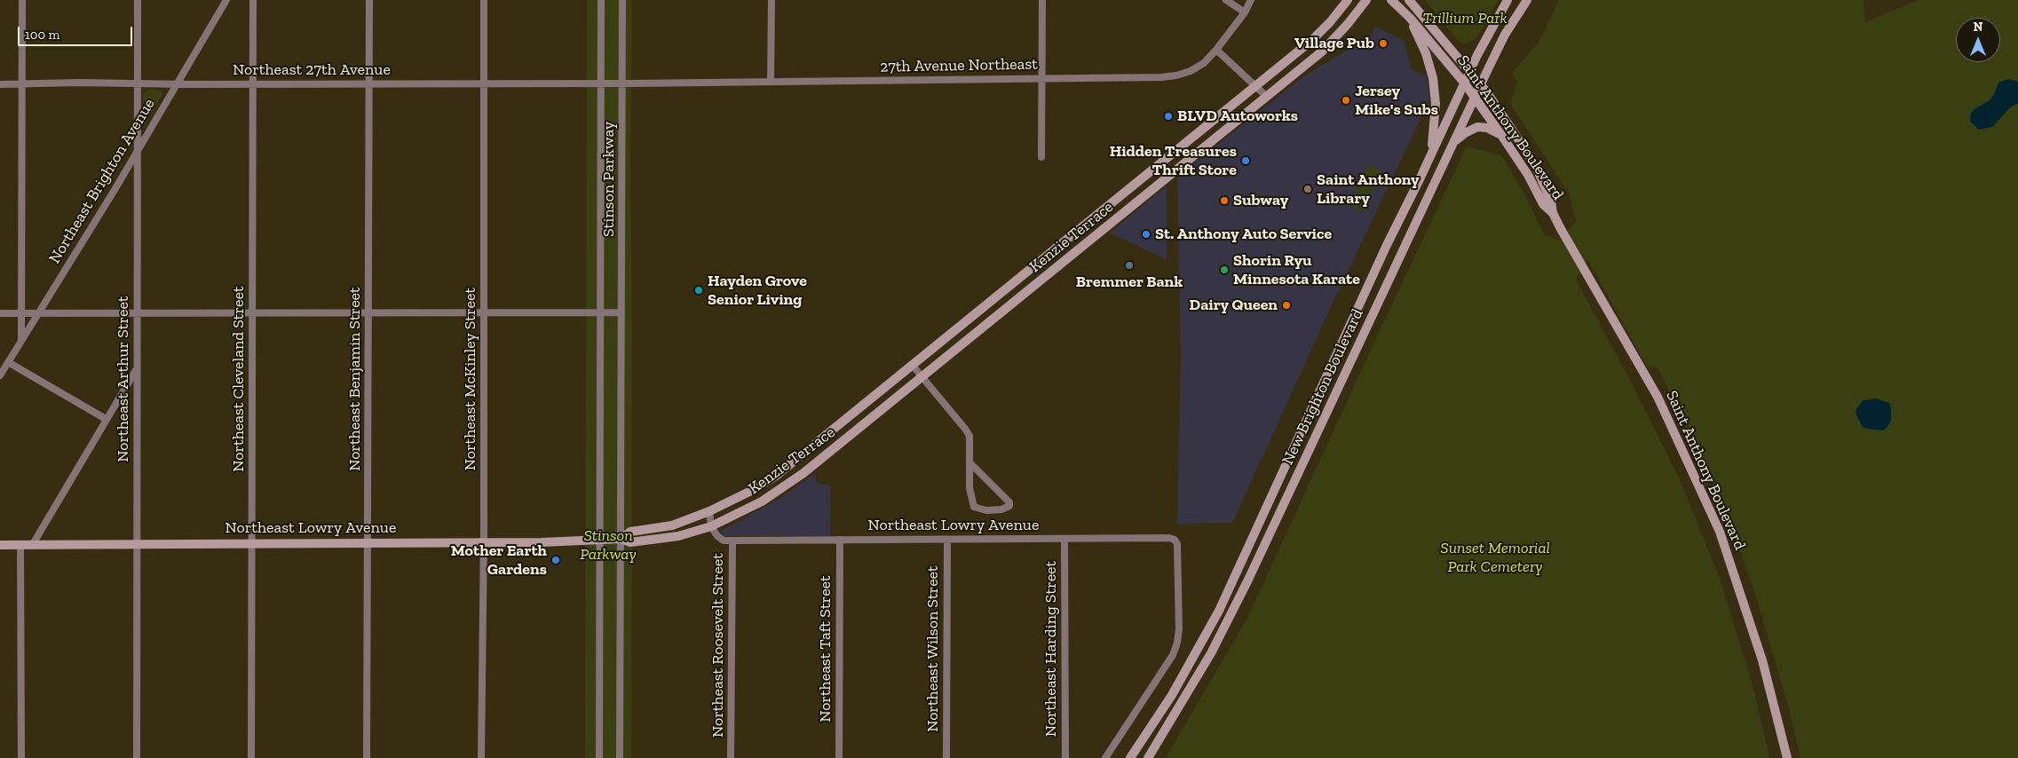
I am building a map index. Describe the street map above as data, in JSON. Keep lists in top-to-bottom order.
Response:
{
  "streets": {
    "main road": [
      "Saint Anthony Boulevard",
      "Kenzie Terrace",
      "New Brighton Boulevard",
      "Northeast Lowry Avenue"
    ],
    "street": [
      "27th Avenue Northeast",
      "Northeast 27th Avenue",
      "Stinson Parkway",
      "Northeast Brighton Avenue",
      "Northeast Arthur Street",
      "Northeast Cleveland Street",
      "Northeast Benjamin Street",
      "Northeast McKinley Street",
      "Northeast Roosevelt Street",
      "Northeast Taft Street",
      "Northeast Wilson Street",
      "Northeast Harding Street"
    ]
  },
  "crossings": [
    ["27th Avenue Northeast", "Northeast 27th Avenue"],
    ["27th Avenue Northeast", "Stinson Parkway"],
    ["Northeast 27th Avenue", "Stinson Parkway"],
    ["Northeast 27th Avenue", "Northeast Brighton Avenue"],
    ["Northeast 27th Avenue", "Northeast Arthur Street"],
    ["Northeast 27th Avenue", "Northeast Cleveland Street"],
    ["Northeast 27th Avenue", "Northeast Benjamin Street"],
    ["Northeast 27th Avenue", "Northeast McKinley Street"],
    ["Saint Anthony Boulevard", "New Brighton Boulevard"],
    ["Stinson Parkway", "Kenzie Terrace"],
    ["Stinson Parkway", "Northeast Lowry Avenue"],
    ["Northeast Brighton Avenue", "Northeast Arthur Street"],
    ["Kenzie Terrace", "Northeast Lowry Avenue"],
    ["Kenzie Terrace", "Northeast Roosevelt Street"],
    ["Northeast Arthur Street", "Northeast Lowry Avenue"],
    ["Northeast Cleveland Street", "Northeast Lowry Avenue"],
    ["Northeast Benjamin Street", "Northeast Lowry Avenue"],
    ["Northeast McKinley Street", "Northeast Lowry Avenue"],
    ["Northeast Lowry Avenue", "Northeast Roosevelt Street"],
    ["Northeast Lowry Avenue", "Northeast Taft Street"],
    ["Northeast Lowry Avenue", "Northeast Wilson Street"],
    ["Northeast Lowry Avenue", "Northeast Harding Street"]
  ],
  "parks": ["Trillium Park", "Stinson Parkway", "Sunset Memorial Park Cemetery"],
  "places": [
    "Village Pub",
    "Jersey Mike's Subs",
    "BLVD Autoworks",
    "Hidden Treasures Thrift Store",
    "Saint Anthony Library",
    "Subway",
    "St. Anthony Auto Service",
    "Bremmer Bank",
    "Shorin Ryu Minnesota Karate",
    "Hayden Grove Senior Living",
    "Dairy Queen",
    "Mother Earth Gardens"
  ],
  "scale_bar": "100 m",
  "north": "top"
}
